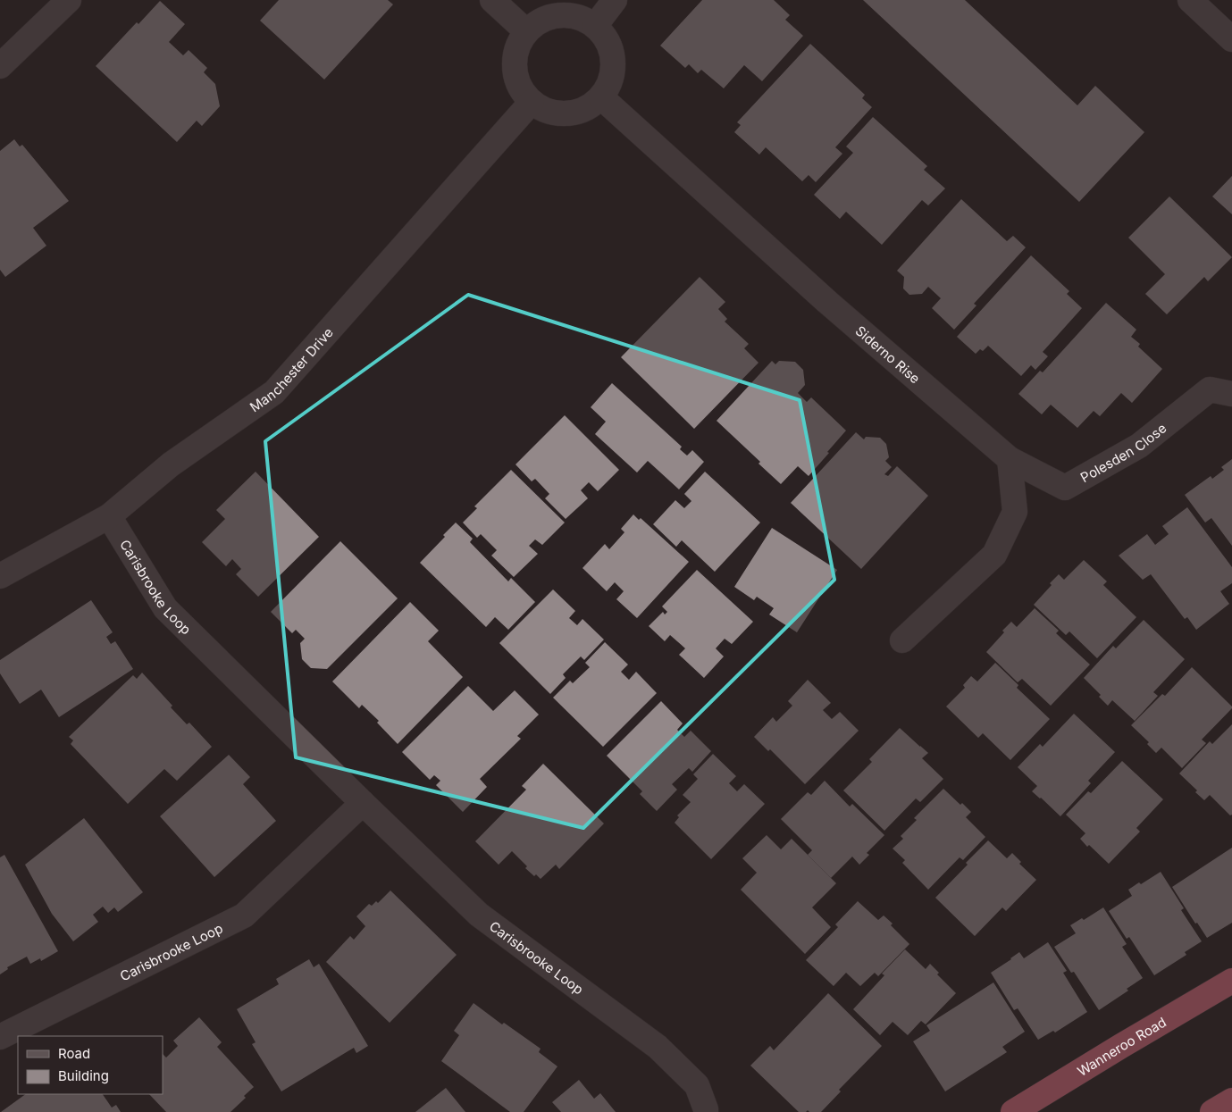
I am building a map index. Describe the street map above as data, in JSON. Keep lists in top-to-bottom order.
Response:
{
  "streets": {
    "highway": ["Wanneroo Road"],
    "street": [
      "Siderno Rise",
      "Manchester Drive",
      "Polesden Close",
      "Carisbrooke Loop"
    ]
  },
  "crossings": [
    ["Siderno Rise", "Manchester Drive"],
    ["Siderno Rise", "Polesden Close"],
    ["Manchester Drive", "Carisbrooke Loop"]
  ],
  "legend": ["Road", "Building"]
}
